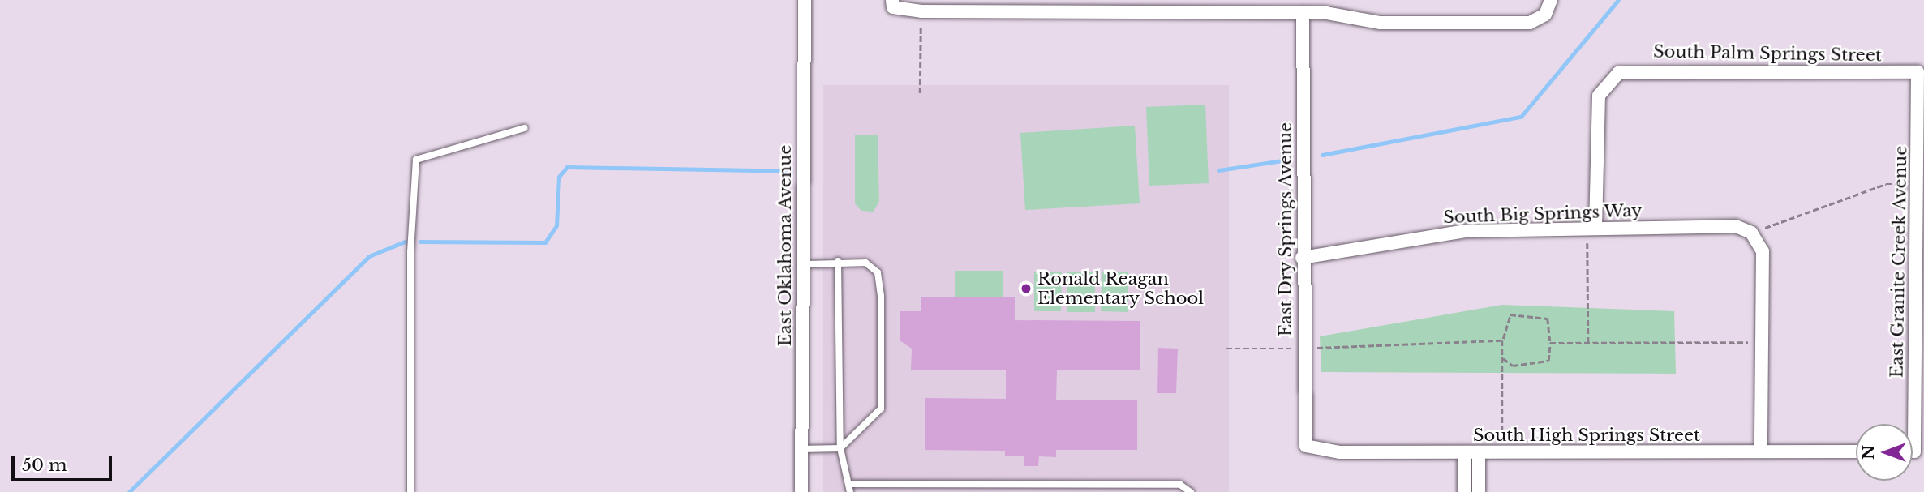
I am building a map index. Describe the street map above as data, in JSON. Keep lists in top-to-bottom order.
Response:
{
  "streets": {
    "street": [
      "South Palm Springs Street",
      "South Big Springs Way",
      "East Dry Springs Avenue",
      "East Oklahoma Avenue",
      "East Granite Creek Avenue",
      "South High Springs Street"
    ]
  },
  "crossings": [
    ["South Palm Springs Street", "South Big Springs Way"],
    ["South Palm Springs Street", "East Granite Creek Avenue"],
    ["South Big Springs Way", "East Dry Springs Avenue"],
    ["East Dry Springs Avenue", "South High Springs Street"]
  ],
  "places": ["Ronald Reagan Elementary School"],
  "scale_bar": "50 m",
  "north": "left"
}
